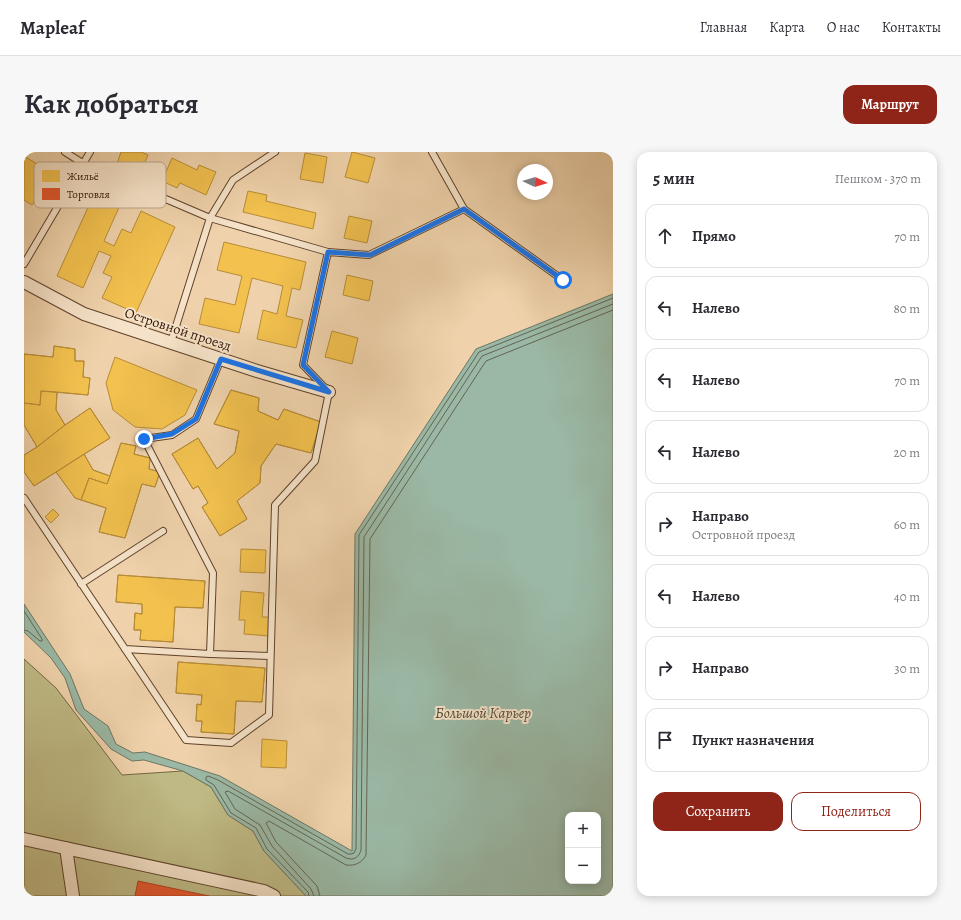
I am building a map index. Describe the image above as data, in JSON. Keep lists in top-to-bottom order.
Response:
{
  "streets": {
    "street": ["Островной проезд"]
  },
  "water": ["Большой Карьер"],
  "legend": ["Жильё", "Торговля"],
  "north": "right",
  "page": {
    "header": "Mapleaf",
    "nav": [
      "Главная",
      "Карта",
      "О нас",
      "Контакты"
    ],
    "title": "Как добраться",
    "buttons": [
      "Маршрут",
      ["Сохранить", "Поделиться"]
    ],
    "heading": ["5 мин", "Пешком · 370 m"],
    "list": [
      ["Прямо", "70 m"],
      ["Налево", "80 m"],
      ["Налево", "70 m"],
      ["Налево", "20 m"],
      ["Направо", "Островной проезд", "60 m"],
      ["Налево", "40 m"],
      ["Направо", "30 m"],
      "Пункт назначения"
    ],
    "map_buttons": ["+", "−"]
  }
}
